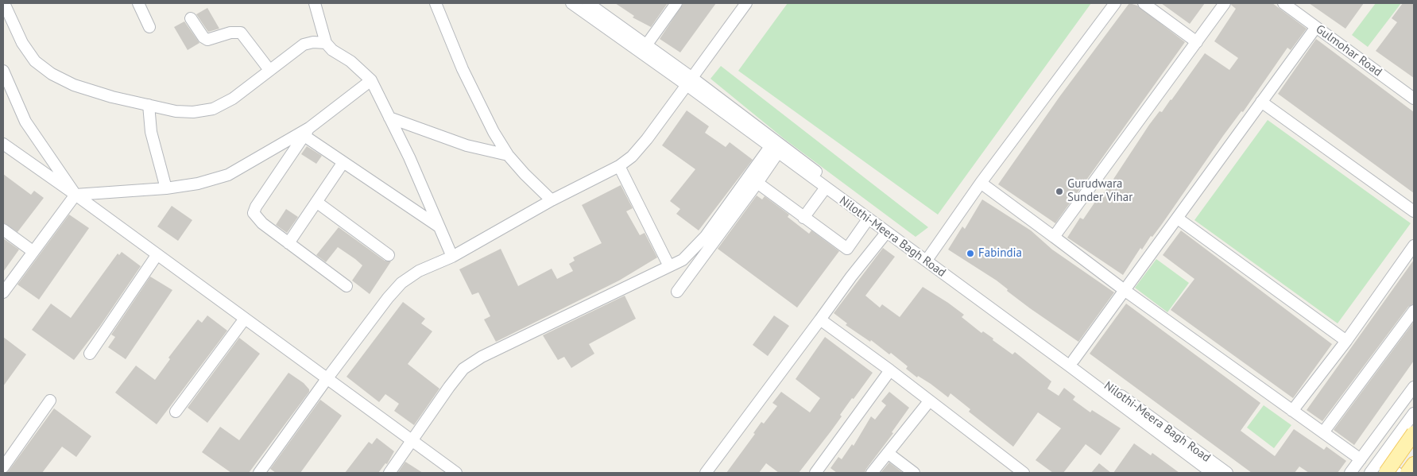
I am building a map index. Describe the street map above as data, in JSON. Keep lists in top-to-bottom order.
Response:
{
  "streets": {
    "street": ["Gulmohar Road", "Nilothi-Meera Bagh Road"]
  },
  "places": ["Gurudwara Sunder Vihar", "Fabindia"]
}
